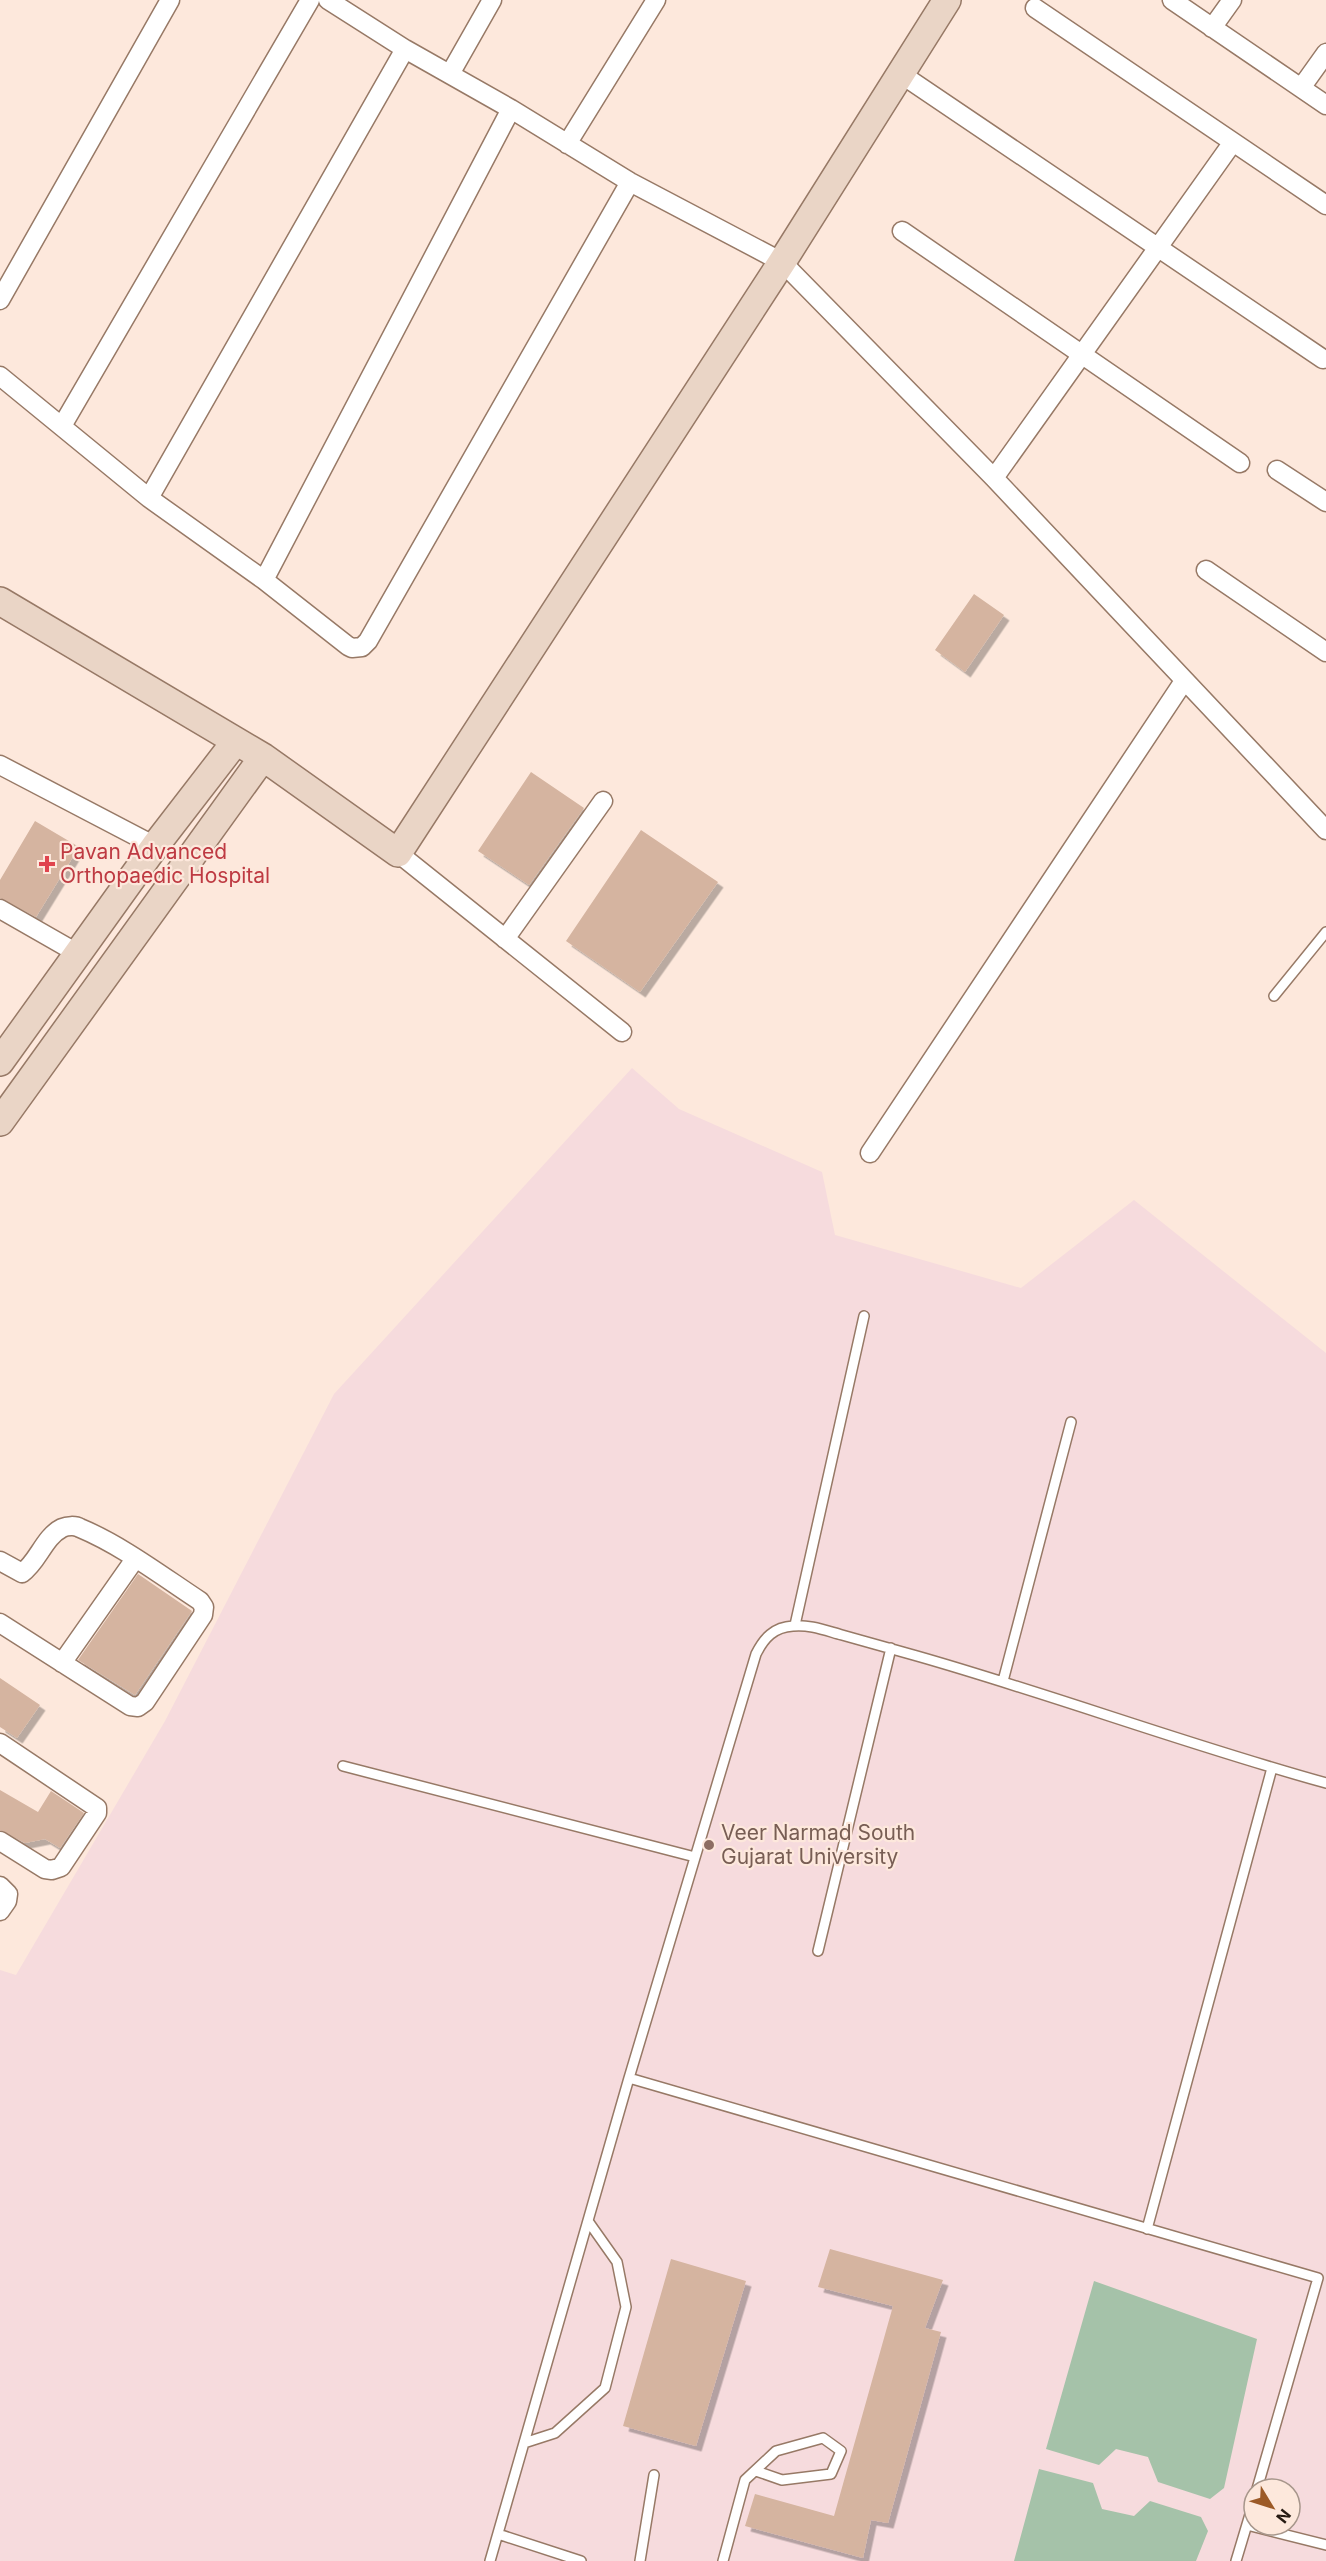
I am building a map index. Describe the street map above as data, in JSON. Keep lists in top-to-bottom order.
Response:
{
  "places": {
    "health": ["Pavan Advanced Orthopaedic Hospital"],
    "other": ["Veer Narmad South Gujarat University"]
  },
  "north": "bottom right"
}
